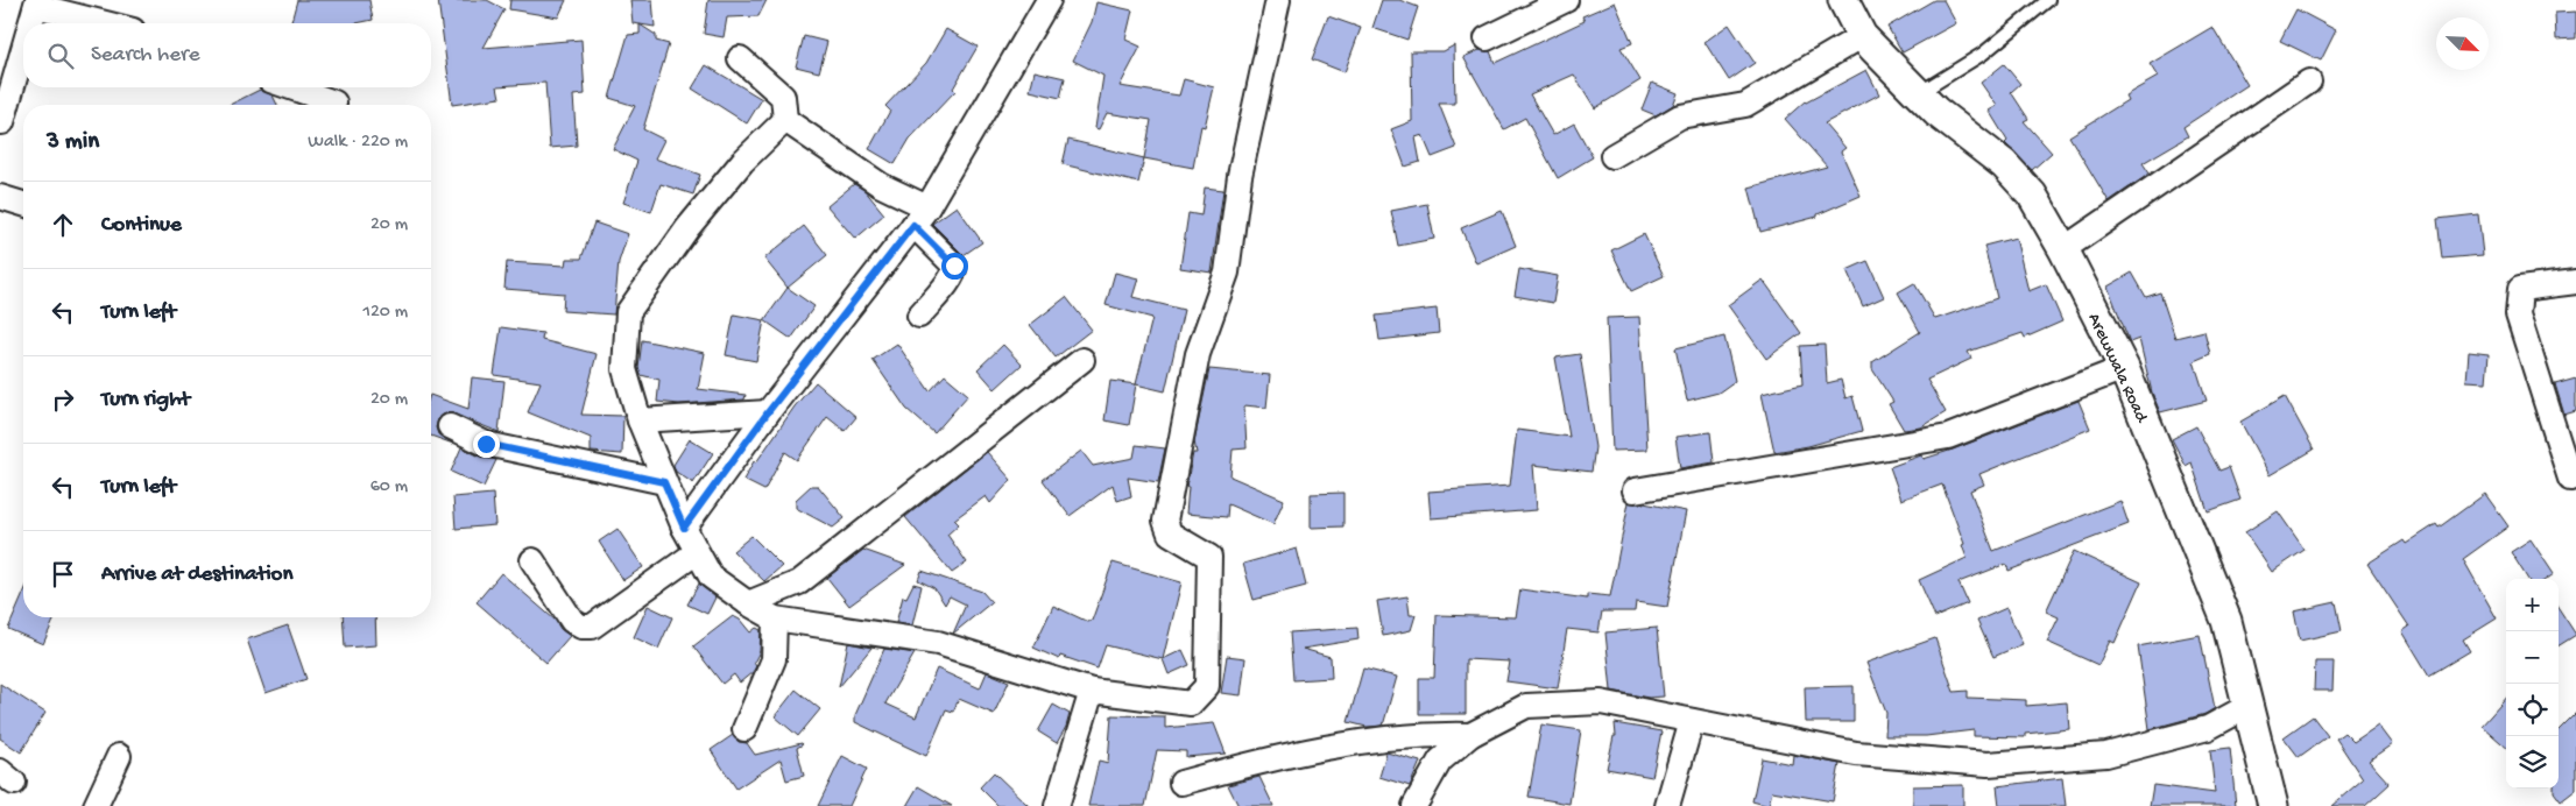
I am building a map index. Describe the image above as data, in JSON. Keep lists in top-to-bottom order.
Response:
{
  "streets": {
    "street": ["Arewwala Road"]
  },
  "north": "bottom right",
  "page": {
    "search": "Search here",
    "heading": ["3 min", "Walk · 220 m"],
    "list": [
      ["Continue", "20 m"],
      ["Turn left", "120 m"],
      ["Turn right", "20 m"],
      ["Turn left", "60 m"],
      "Arrive at destination"
    ],
    "map_buttons": ["+", "−"]
  }
}
